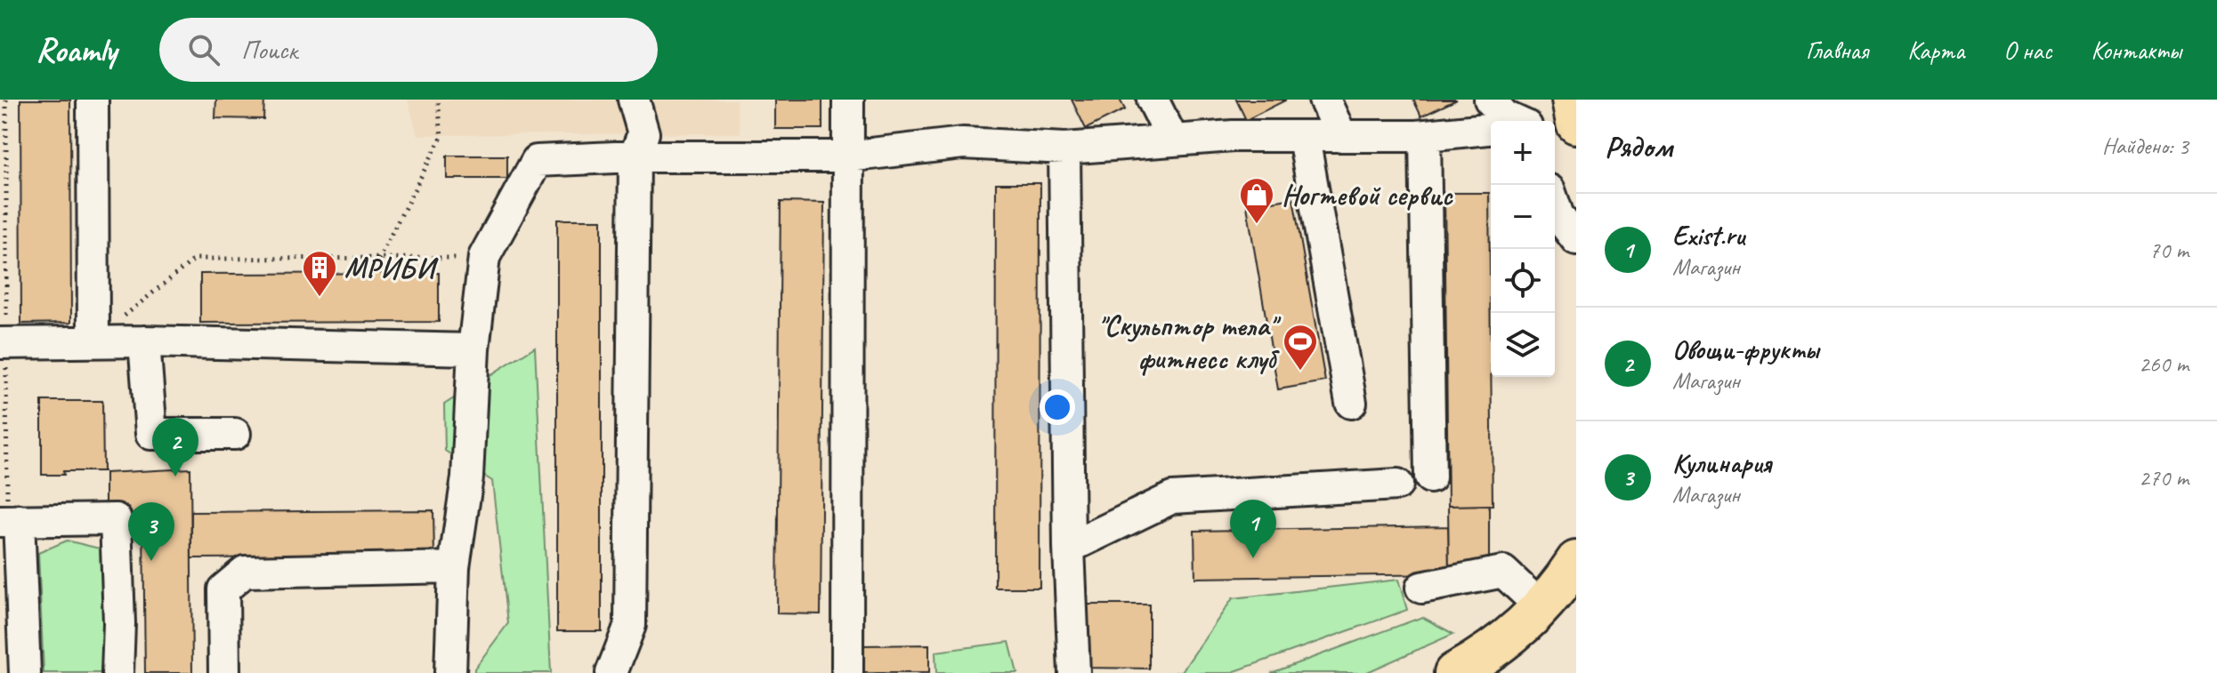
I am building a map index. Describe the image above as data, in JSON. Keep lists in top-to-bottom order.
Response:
{
  "places": {
    "shop": ["Ногтевой сервис"],
    "building": ["МРИБИ"],
    "sports": ["\"Скульптор тела\" фитнесс клуб"]
  },
  "page": {
    "header": "Roamly",
    "search": "Поиск",
    "nav": [
      "Главная",
      "Карта",
      "О нас",
      "Контакты"
    ],
    "heading": ["Рядом", "Найдено: 3"],
    "map_buttons": ["+", "−"],
    "list": [
      {
        "mark": "1",
        "name": "Exist.ru",
        "note": "Магазин",
        "value": "70 m"
      },
      {
        "mark": "2",
        "name": "Овощи-фрукты",
        "note": "Магазин",
        "value": "260 m"
      },
      {
        "mark": "3",
        "name": "Кулинария",
        "note": "Магазин",
        "value": "270 m"
      }
    ],
    "pins": ["2", "1", "3"]
  }
}
